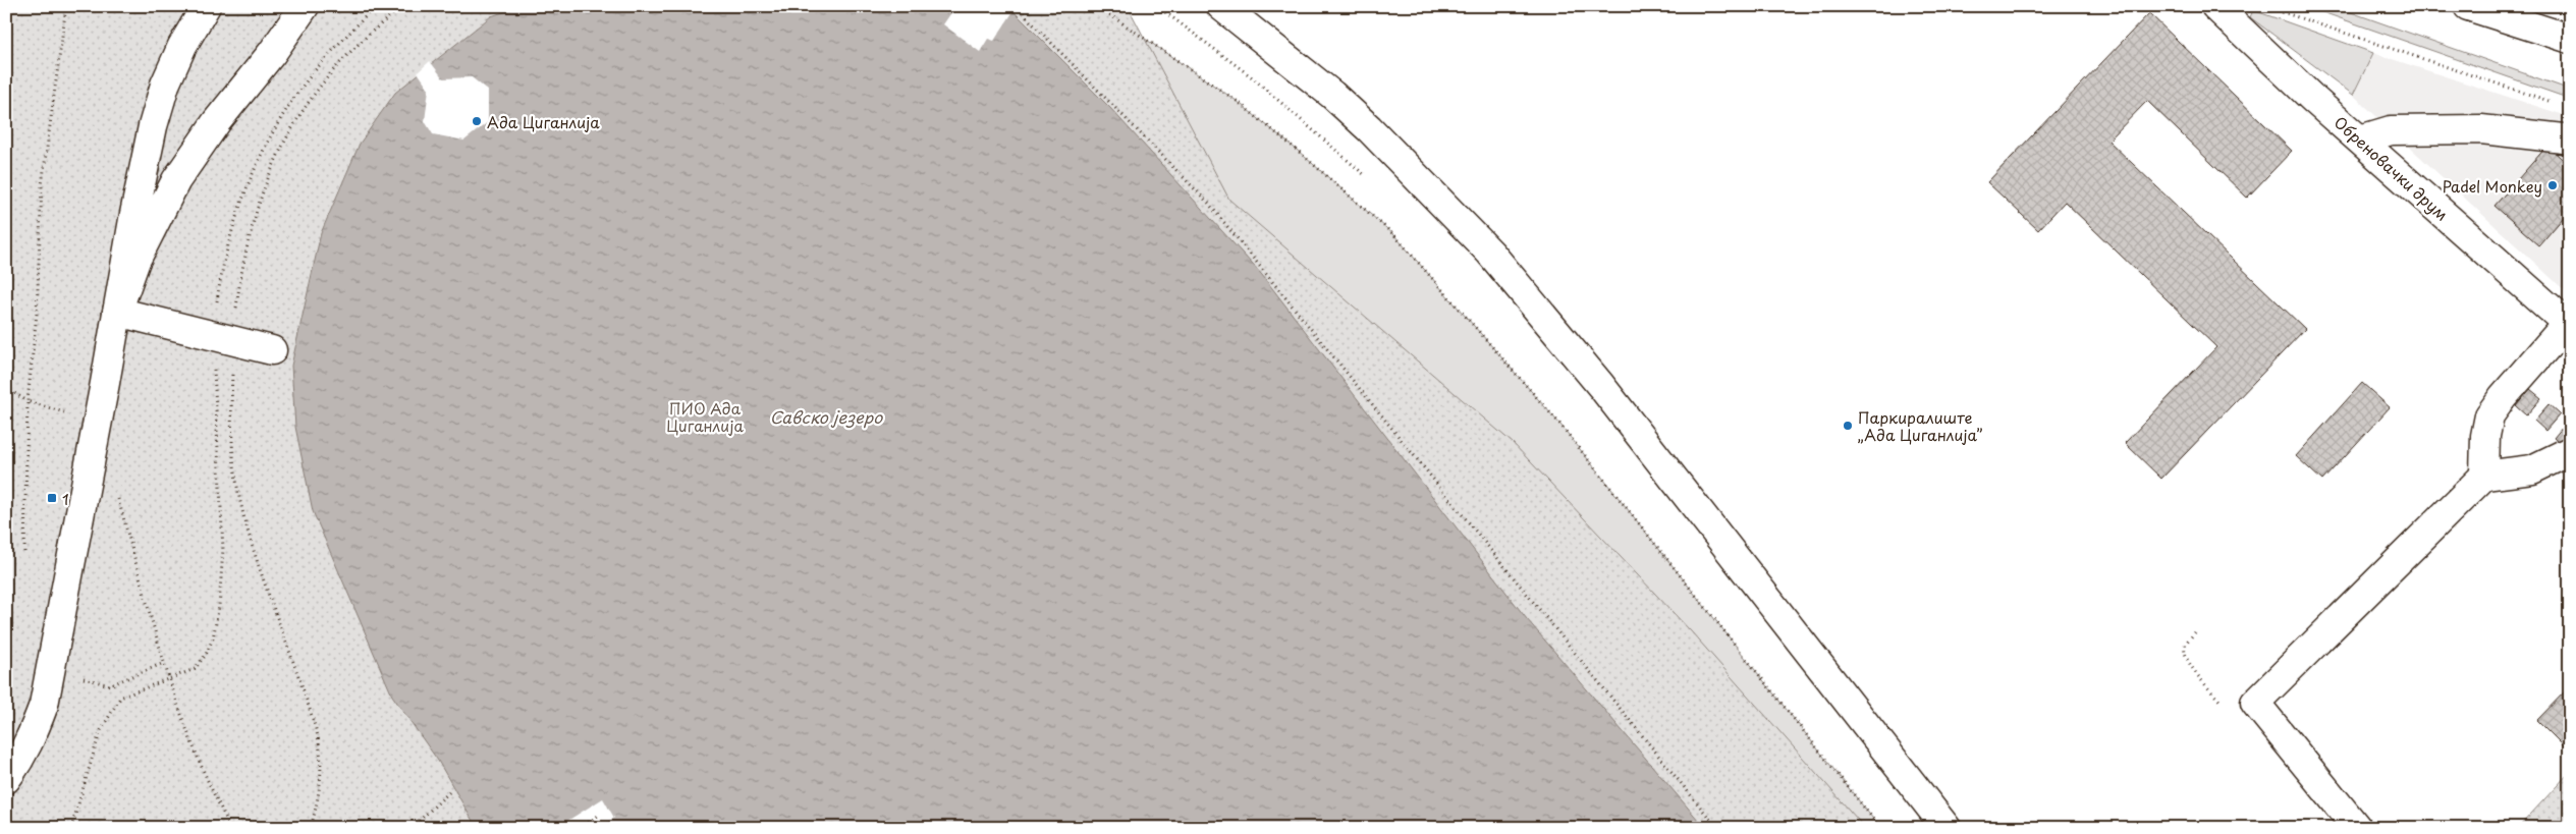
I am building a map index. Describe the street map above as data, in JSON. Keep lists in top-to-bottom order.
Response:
{
  "streets": {
    "street": ["Обреновачки друм"]
  },
  "water": ["Савско језеро"],
  "parks": ["ПИО Ада Циганлија"],
  "places": {
    "other": ["Ада Циганлија", "Padel Monkey", "Паркиралиште „Ада Циганлија”"],
    "transit": ["1"]
  }
}
